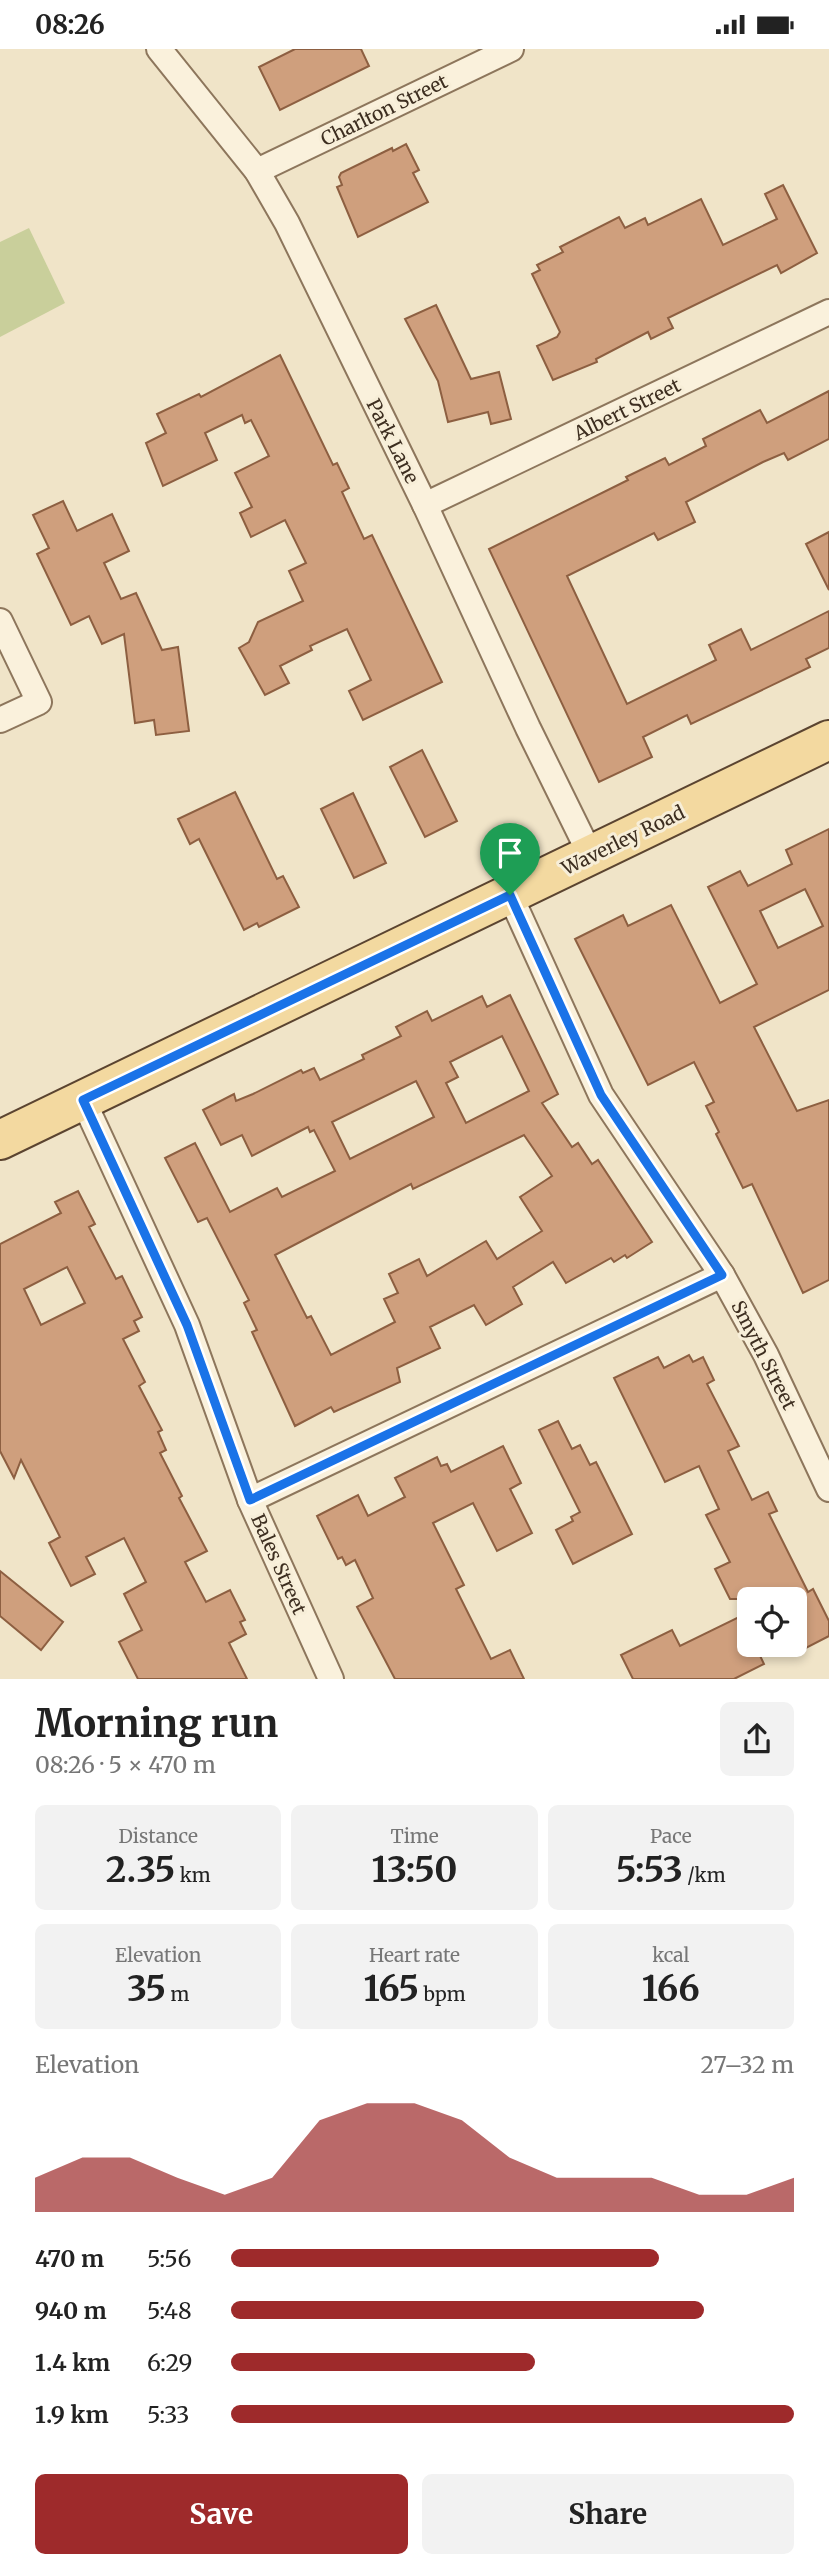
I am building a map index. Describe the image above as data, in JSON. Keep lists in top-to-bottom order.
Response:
{
  "streets": {
    "main road": ["Waverley Road"],
    "street": [
      "Charlton Street",
      "Albert Street",
      "Park Lane",
      "Smyth Street",
      "Bales Street"
    ]
  },
  "crossings": [
    ["Charlton Street", "Park Lane"],
    ["Albert Street", "Park Lane"],
    ["Park Lane", "Waverley Road"],
    ["Waverley Road", "Smyth Street"],
    ["Waverley Road", "Bales Street"]
  ],
  "page": {
    "status": "08:26",
    "heading": ["Morning run", "08:26 · 5 × 470 m"],
    "stats": [
      ["Distance", "2.35 km"],
      ["Time", "13:50"],
      ["Pace", "5:53 /km"],
      ["Elevation", "35 m"],
      ["Heart rate", "165 bpm"],
      ["kcal", "166"]
    ],
    "chart": ["Elevation", "27–32 m"],
    "list": [
      {
        "name": "470 m",
        "note": "5:56"
      },
      {
        "name": "940 m",
        "note": "5:48"
      },
      {
        "name": "1.4 km",
        "note": "6:29"
      },
      {
        "name": "1.9 km",
        "note": "5:33"
      }
    ],
    "buttons": ["Save", "Share"]
  }
}
